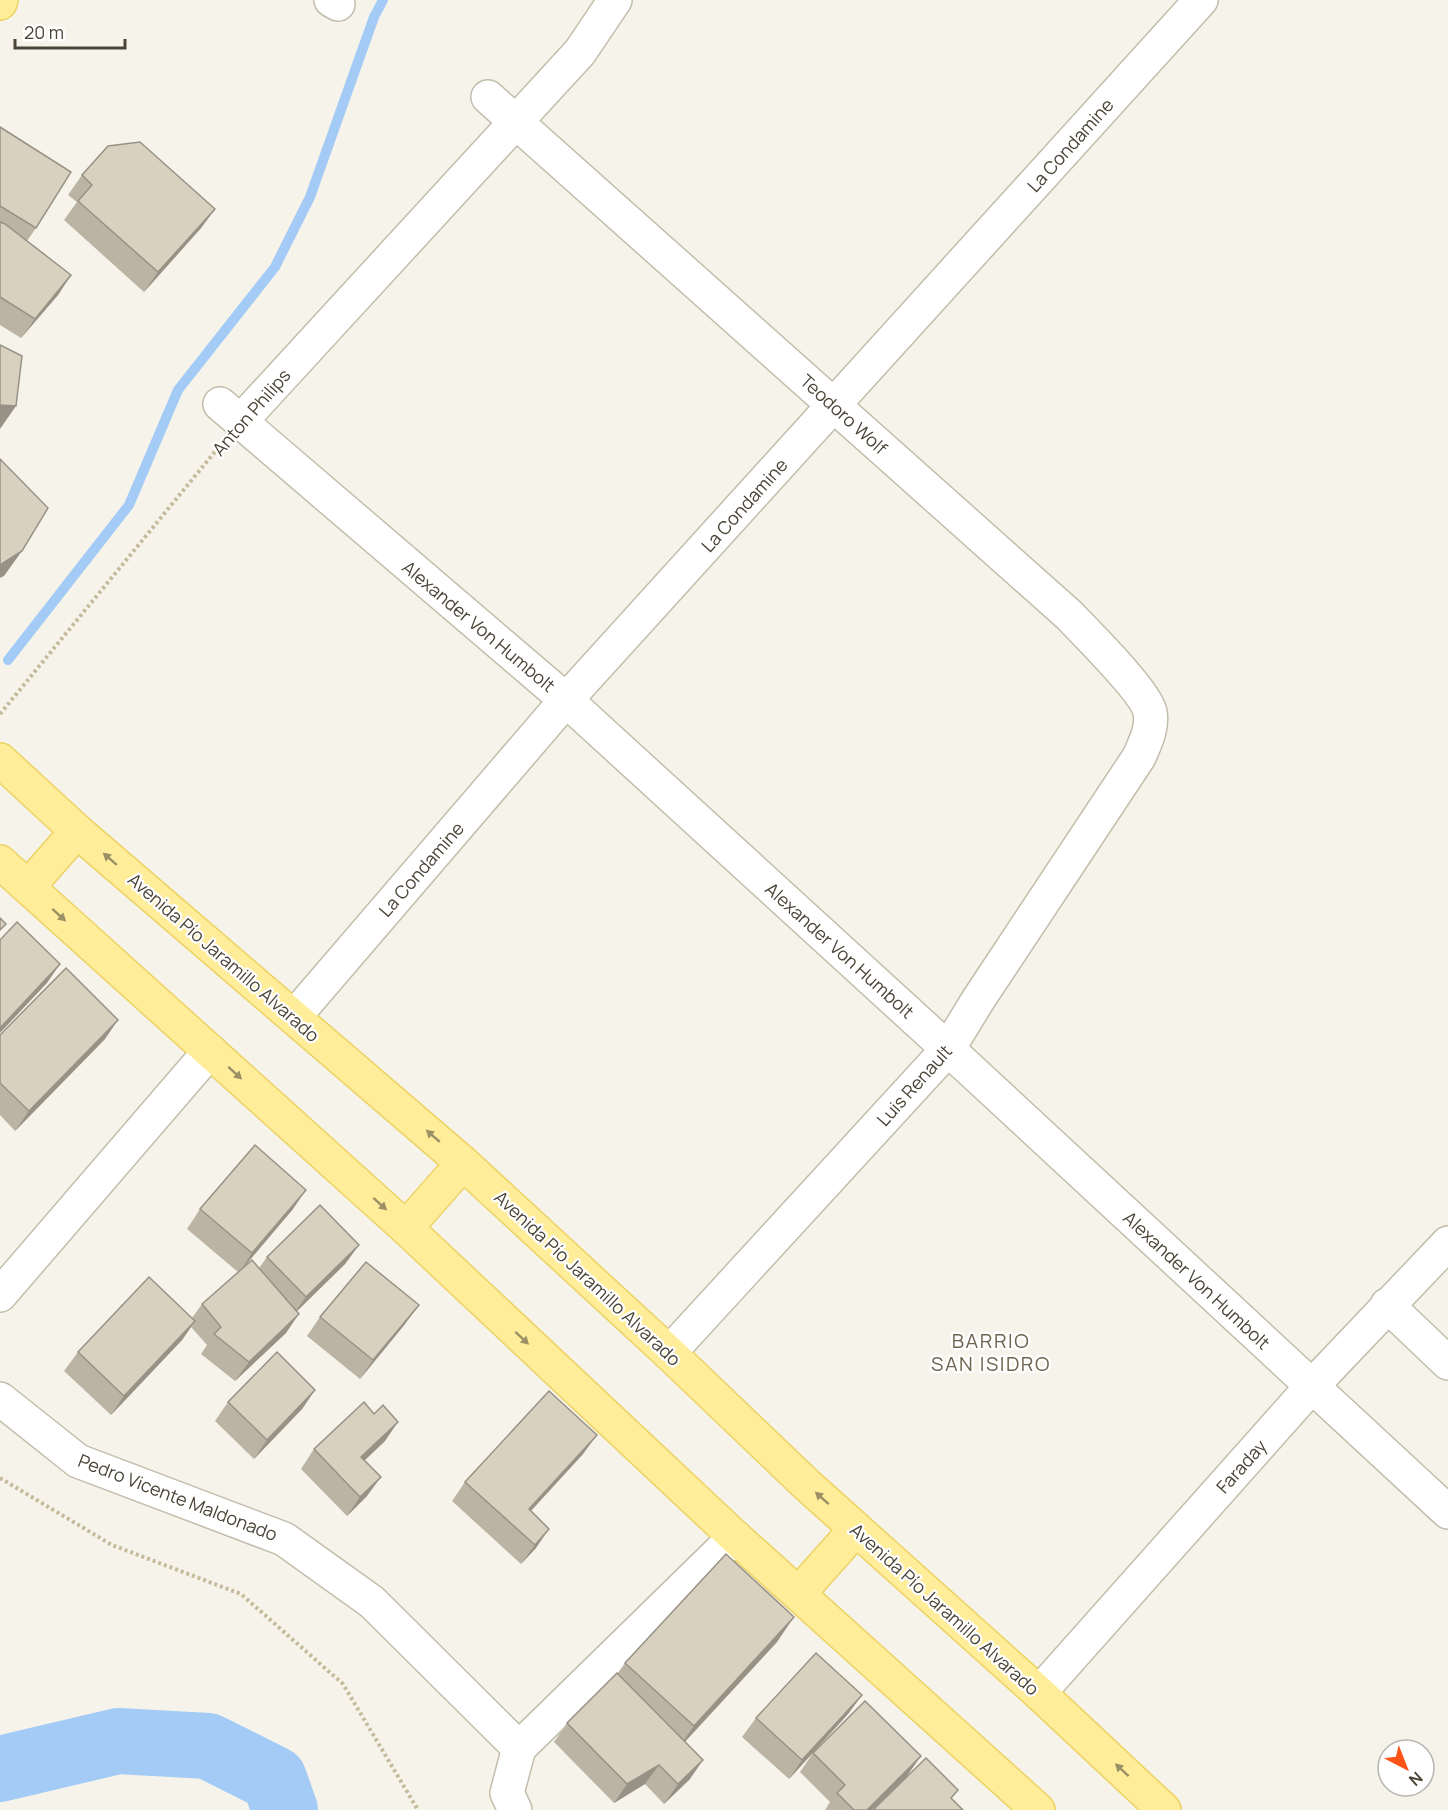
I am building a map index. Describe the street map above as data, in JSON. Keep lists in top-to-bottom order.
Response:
{
  "streets": {
    "main road": ["Avenida Pío Jaramillo Alvarado"],
    "street": [
      "La Condamine",
      "Anton Philips",
      "Teodoro Wolf",
      "Alexander Von Humbolt",
      "Luis Renault",
      "Faraday",
      "Pedro Vicente Maldonado"
    ]
  },
  "crossings": [
    ["La Condamine", "Teodoro Wolf"],
    ["La Condamine", "Alexander Von Humbolt"],
    ["La Condamine", "Avenida Pío Jaramillo Alvarado"],
    ["Anton Philips", "Teodoro Wolf"],
    ["Anton Philips", "Alexander Von Humbolt"],
    ["Teodoro Wolf", "Luis Renault"],
    ["Alexander Von Humbolt", "Luis Renault"],
    ["Alexander Von Humbolt", "Faraday"],
    ["Avenida Pío Jaramillo Alvarado", "Luis Renault"],
    ["Avenida Pío Jaramillo Alvarado", "Faraday"]
  ],
  "districts": ["BARRIO SAN ISIDRO"],
  "scale_bar": "20 m",
  "north": "bottom right"
}
